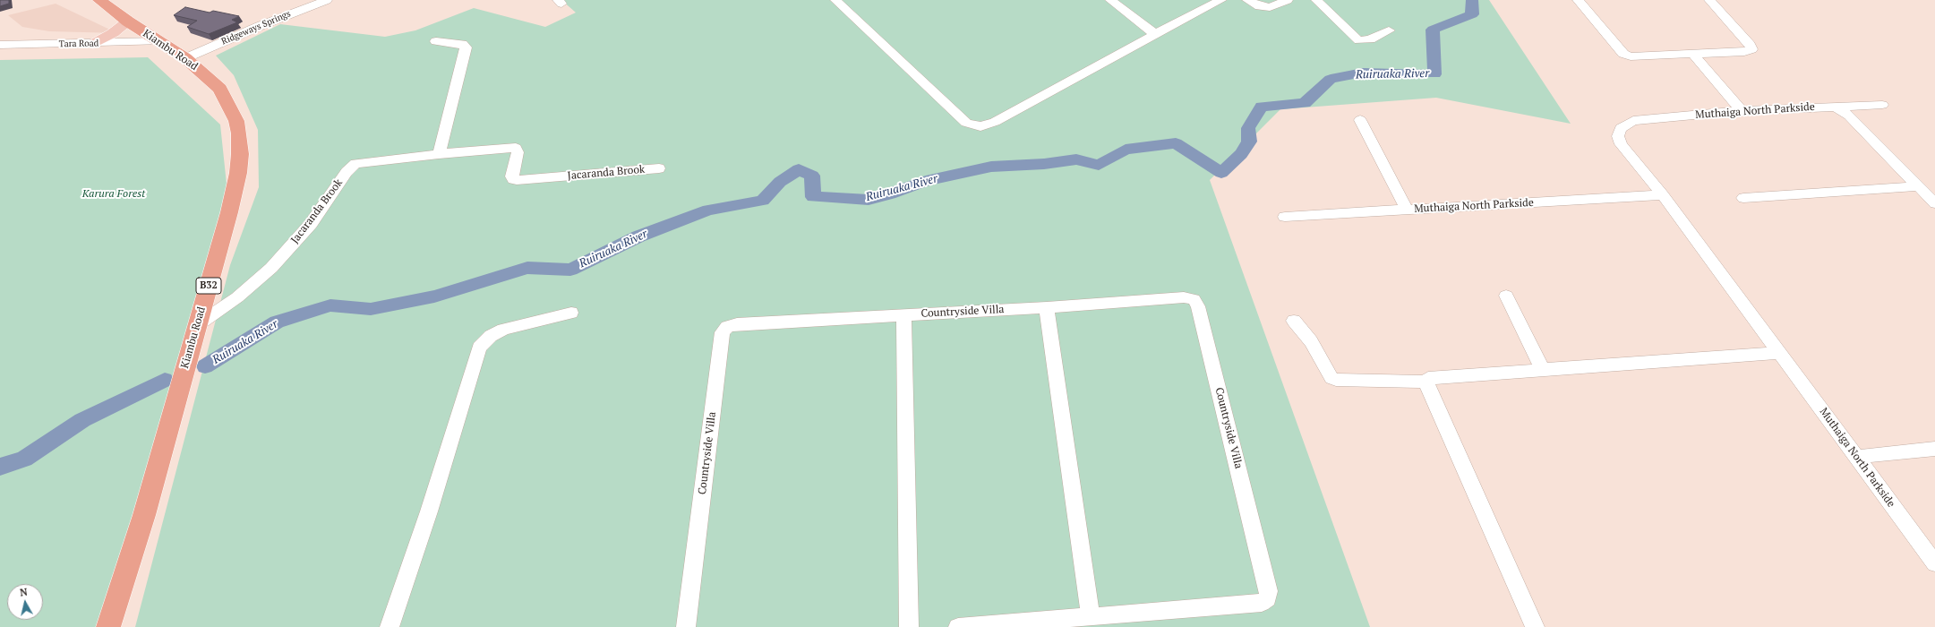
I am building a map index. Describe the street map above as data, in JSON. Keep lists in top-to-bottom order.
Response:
{
  "streets": {
    "highway": ["Kiambu Road", "B32"],
    "street": [
      "Ridgeways Springs",
      "Tara Road",
      "Muthaiga North Parkside",
      "Jacaranda Brook",
      "Countryside Villa"
    ]
  },
  "crossings": [
    ["Ridgeways Springs", "Kiambu Road"],
    ["Tara Road", "Kiambu Road"],
    ["Kiambu Road", "Jacaranda Brook"]
  ],
  "water": ["Ruiruaka River"],
  "parks": ["Karura Forest"],
  "north": "top"
}
